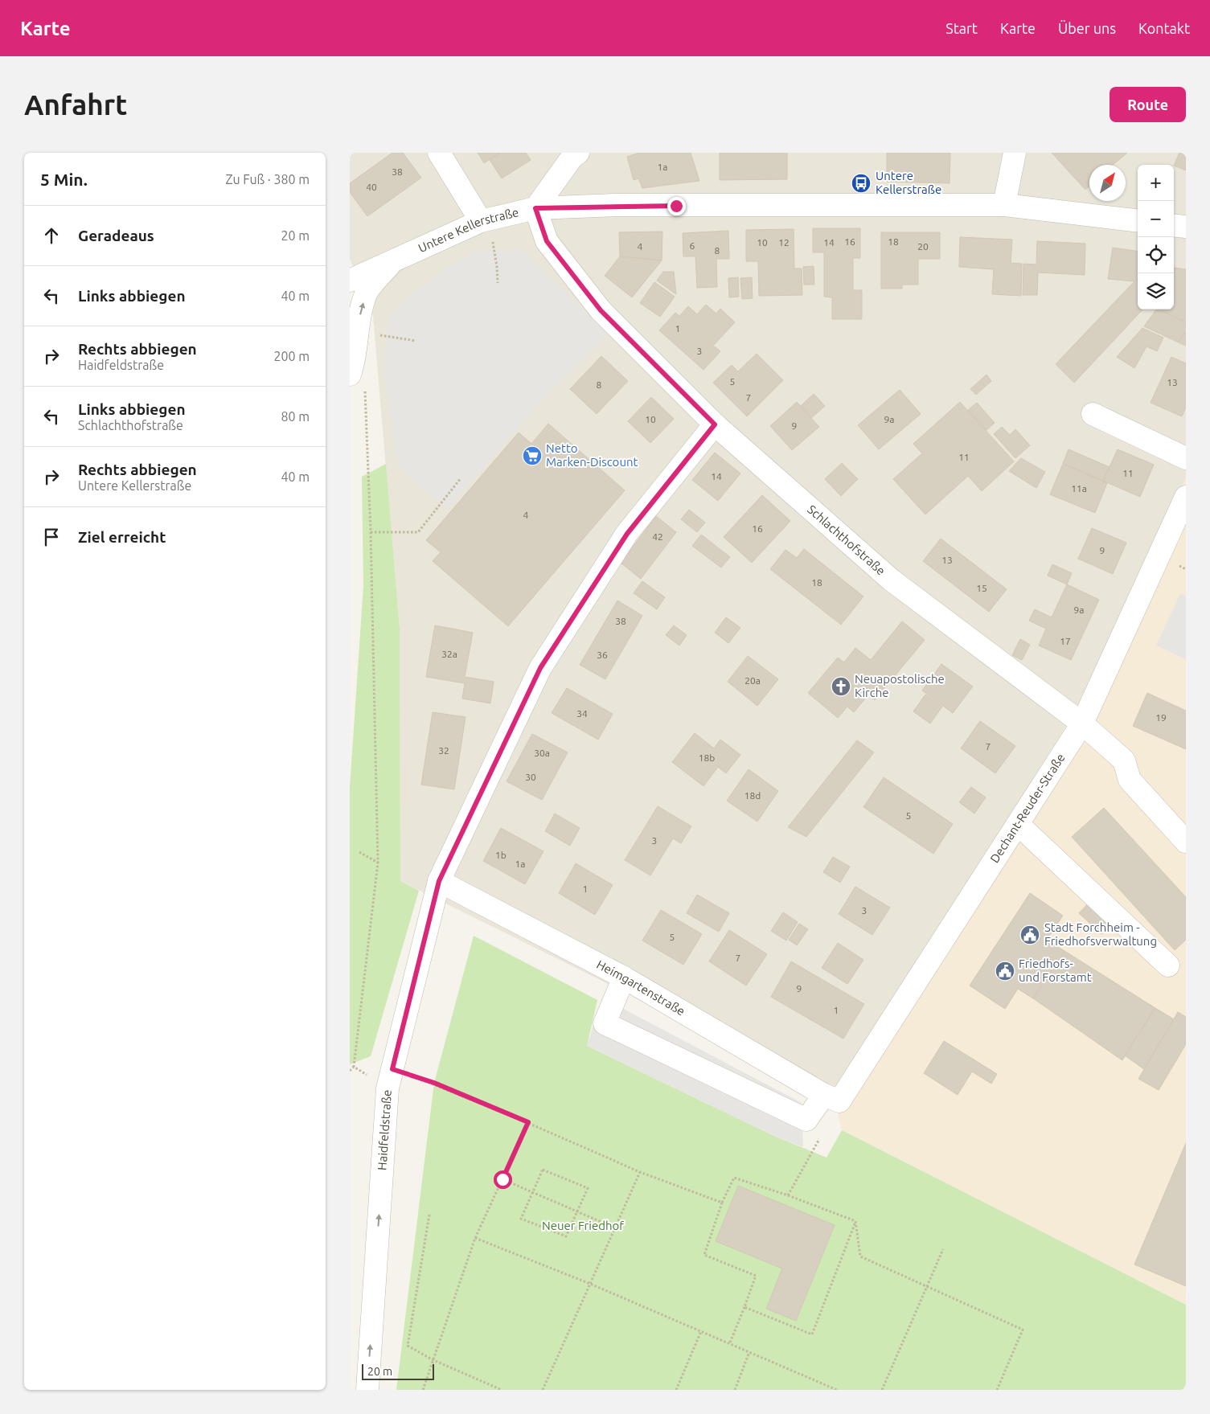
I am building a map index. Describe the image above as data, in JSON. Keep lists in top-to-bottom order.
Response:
{
  "streets": {
    "street": [
      "Untere Kellerstraße",
      "Schlachthofstraße",
      "Dechant-Reuder-Straße",
      "Heimgartenstraße",
      "Haidfeldstraße"
    ]
  },
  "crossings": [
    ["Untere Kellerstraße", "Schlachthofstraße"],
    ["Schlachthofstraße", "Dechant-Reuder-Straße"],
    ["Schlachthofstraße", "Haidfeldstraße"],
    ["Dechant-Reuder-Straße", "Heimgartenstraße"],
    ["Heimgartenstraße", "Haidfeldstraße"]
  ],
  "parks": ["Neuer Friedhof"],
  "places": {
    "bus stop": ["Untere Kellerstraße"],
    "supermarket": ["Netto Marken-Discount"],
    "church": ["Neuapostolische Kirche"],
    "public building": ["Stadt Forchheim - Friedhofsverwaltung", "Friedhofs- und Forstamt"]
  },
  "house_numbers": [
    "1a",
    "38",
    "40",
    "16",
    "18",
    "10",
    "12",
    "14",
    "6",
    "4",
    "20",
    "8",
    "1",
    "3",
    "5",
    "13",
    "8",
    "7",
    "10",
    "9a",
    "9",
    "11",
    "11",
    "14",
    "11a",
    "4",
    "16",
    "42",
    "9",
    "13",
    "18",
    "15",
    "9a",
    "38",
    "17",
    "32a",
    "36",
    "20a",
    "34",
    "19",
    "7",
    "32",
    "30a",
    "18b",
    "30",
    "18d",
    "5",
    "3",
    "1b",
    "1a",
    "1",
    "3",
    "5",
    "7",
    "9",
    "1"
  ],
  "scale_bar": "20 m",
  "north": "top right",
  "page": {
    "header": "Karte",
    "nav": [
      "Start",
      "Karte",
      "Über uns",
      "Kontakt"
    ],
    "buttons": "Route",
    "title": "Anfahrt",
    "heading": ["5 Min.", "Zu Fuß · 380 m"],
    "map_buttons": ["+", "−"],
    "list": [
      ["Geradeaus", "20 m"],
      ["Links abbiegen", "40 m"],
      ["Rechts abbiegen", "Haidfeldstraße", "200 m"],
      ["Links abbiegen", "Schlachthofstraße", "80 m"],
      ["Rechts abbiegen", "Untere Kellerstraße", "40 m"],
      "Ziel erreicht"
    ],
    "scale": "20 m"
  }
}
